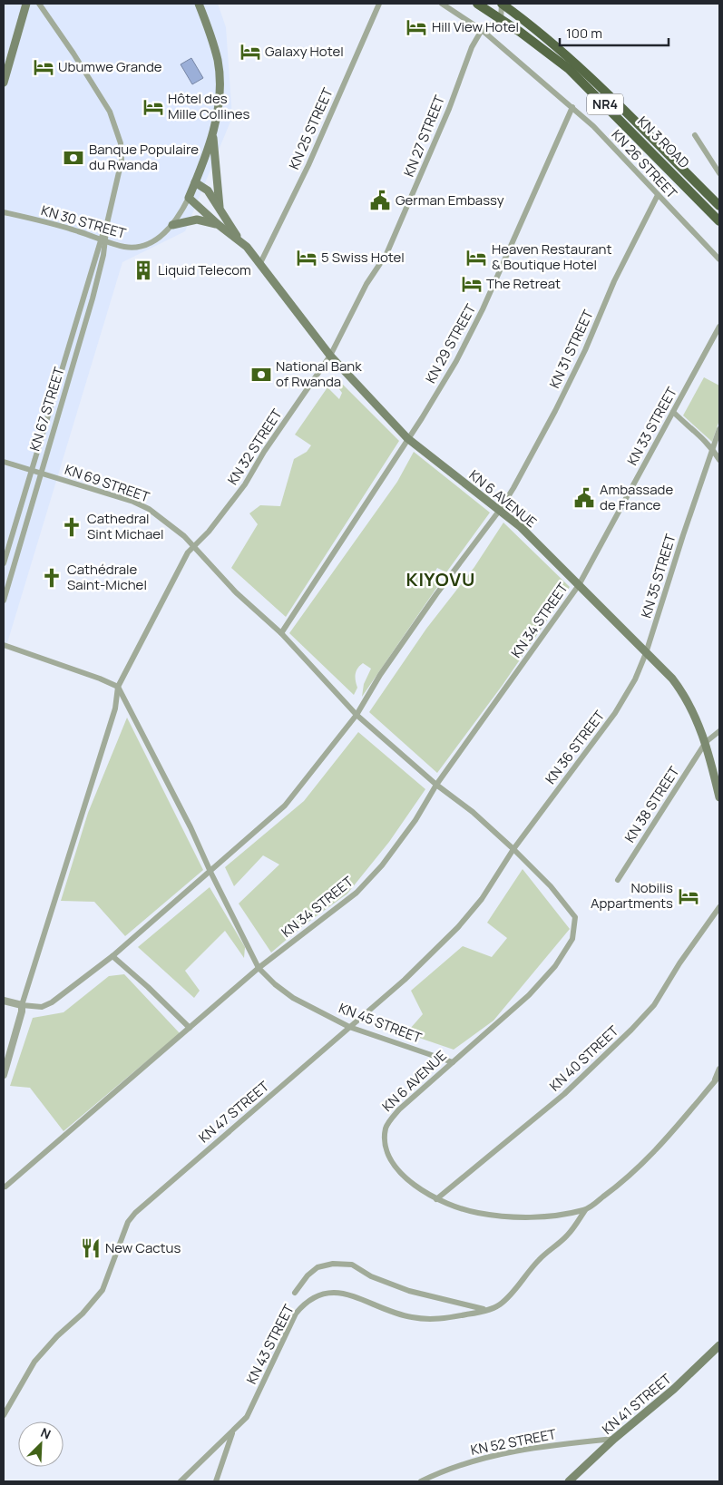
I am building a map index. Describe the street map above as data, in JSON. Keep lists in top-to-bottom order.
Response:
{
  "streets": {
    "highway": ["NR4", "KN 3 ROAD"],
    "main road": ["KN 6 AVENUE", "KN 41 STREET"],
    "street": [
      "KN 25 STREET",
      "KN 27 STREET",
      "KN 26 STREET",
      "KN 30 STREET",
      "KN 29 STREET",
      "KN 31 STREET",
      "KN 67 STREET",
      "KN 33 STREET",
      "KN 32 STREET",
      "KN 69 STREET",
      "KN 35 STREET",
      "KN 34 STREET",
      "KN 36 STREET",
      "KN 38 STREET",
      "KN 45 STREET",
      "KN 40 STREET",
      "KN 47 STREET",
      "KN 43 STREET",
      "KN 52 STREET"
    ]
  },
  "crossings": [
    ["KN 25 STREET", "KN 6 AVENUE"],
    ["KN 27 STREET", "KN 26 STREET"],
    ["KN 27 STREET", "KN 32 STREET"],
    ["KN 27 STREET", "KN 6 AVENUE"],
    ["KN 26 STREET", "KN 29 STREET"],
    ["KN 26 STREET", "KN 31 STREET"],
    ["KN 30 STREET", "KN 67 STREET"],
    ["KN 30 STREET", "KN 6 AVENUE"],
    ["KN 29 STREET", "KN 69 STREET"],
    ["KN 29 STREET", "KN 6 AVENUE"],
    ["KN 31 STREET", "KN 6 AVENUE"],
    ["KN 31 STREET", "KN 45 STREET"],
    ["KN 67 STREET", "KN 69 STREET"],
    ["KN 33 STREET", "KN 6 AVENUE"],
    ["KN 33 STREET", "KN 34 STREET"],
    ["KN 32 STREET", "KN 69 STREET"],
    ["KN 32 STREET", "KN 6 AVENUE"],
    ["KN 69 STREET", "KN 6 AVENUE"],
    ["KN 6 AVENUE", "KN 35 STREET"],
    ["KN 6 AVENUE", "KN 34 STREET"],
    ["KN 6 AVENUE", "KN 36 STREET"],
    ["KN 6 AVENUE", "KN 38 STREET"],
    ["KN 6 AVENUE", "KN 45 STREET"],
    ["KN 6 AVENUE", "KN 40 STREET"],
    ["KN 6 AVENUE", "KN 47 STREET"],
    ["KN 6 AVENUE", "KN 43 STREET"],
    ["KN 35 STREET", "KN 36 STREET"],
    ["KN 34 STREET", "KN 45 STREET"],
    ["KN 36 STREET", "KN 47 STREET"],
    ["KN 45 STREET", "KN 47 STREET"],
    ["KN 41 STREET", "KN 52 STREET"]
  ],
  "districts": ["KIYOVU"],
  "places": {
    "hotel": [
      "Hill View Hotel",
      "Galaxy Hotel",
      "Ubumwe Grande",
      "Hôtel des Mille Collines",
      "5 Swiss Hotel",
      "Heaven Restaurant & Boutique Hotel",
      "The Retreat",
      "Nobilis Appartments"
    ],
    "bank": ["Banque Populaire du Rwanda", "National Bank of Rwanda"],
    "public building": ["German Embassy", "Ambassade de France"],
    "building": ["Liquid Telecom"],
    "church": ["Cathedral Sint Michael", "Cathédrale Saint-Michel"],
    "restaurant": ["New Cactus"]
  },
  "scale_bar": "100 m",
  "north": "top right"
}
